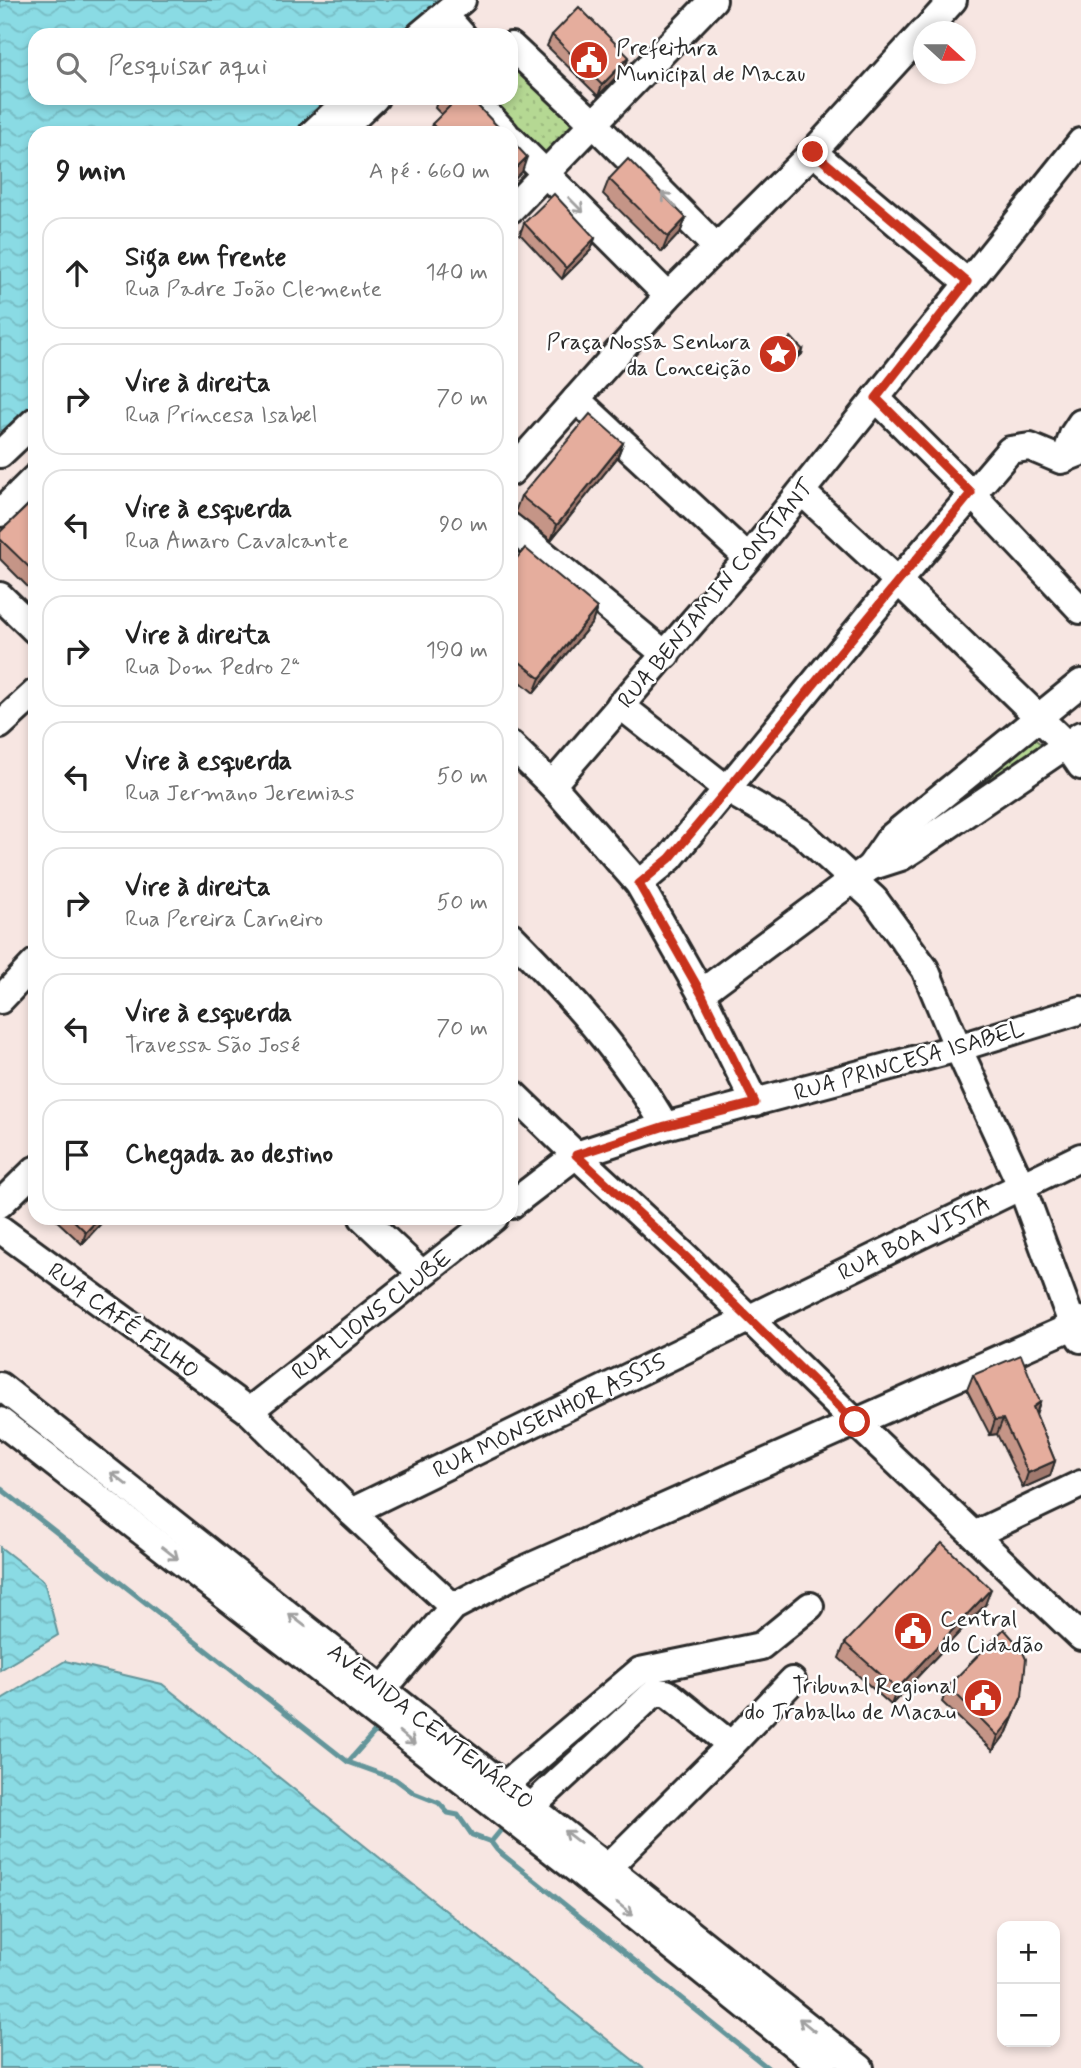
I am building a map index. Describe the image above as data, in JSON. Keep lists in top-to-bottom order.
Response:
{
  "streets": {
    "street": [
      "RUA BENJAMIN CONSTANT",
      "RUA PRINCESA ISABEL",
      "RUA BOA VISTA",
      "RUA LIONS CLUBE",
      "RUA CAFÉ FILHO",
      "RUA MONSENHOR ASSIS",
      "AVENIDA CENTENÁRIO"
    ]
  },
  "crossings": [
    ["RUA BOA VISTA", "RUA MONSENHOR ASSIS"],
    ["RUA LIONS CLUBE", "RUA CAFÉ FILHO"],
    ["RUA CAFÉ FILHO", "RUA MONSENHOR ASSIS"]
  ],
  "places": {
    "public building": ["Prefeitura Municipal de Macau", "Central do Cidadão", "Tribunal Regional do Trabalho de Macau"],
    "place": ["Praça Nossa Senhora da Conceição"]
  },
  "north": "right",
  "page": {
    "search": "Pesquisar aqui",
    "heading": ["9 min", "A pé · 660 m"],
    "list": [
      ["Siga em frente", "Rua Padre João Clemente", "140 m"],
      ["Vire à direita", "Rua Princesa Isabel", "70 m"],
      ["Vire à esquerda", "Rua Amaro Cavalcante", "90 m"],
      ["Vire à direita", "Rua Dom Pedro 2ª", "190 m"],
      ["Vire à esquerda", "Rua Jermano Jeremias", "50 m"],
      ["Vire à direita", "Rua Pereira Carneiro", "50 m"],
      ["Vire à esquerda", "Travessa São José", "70 m"],
      "Chegada ao destino"
    ],
    "map_buttons": ["+", "−"]
  }
}
